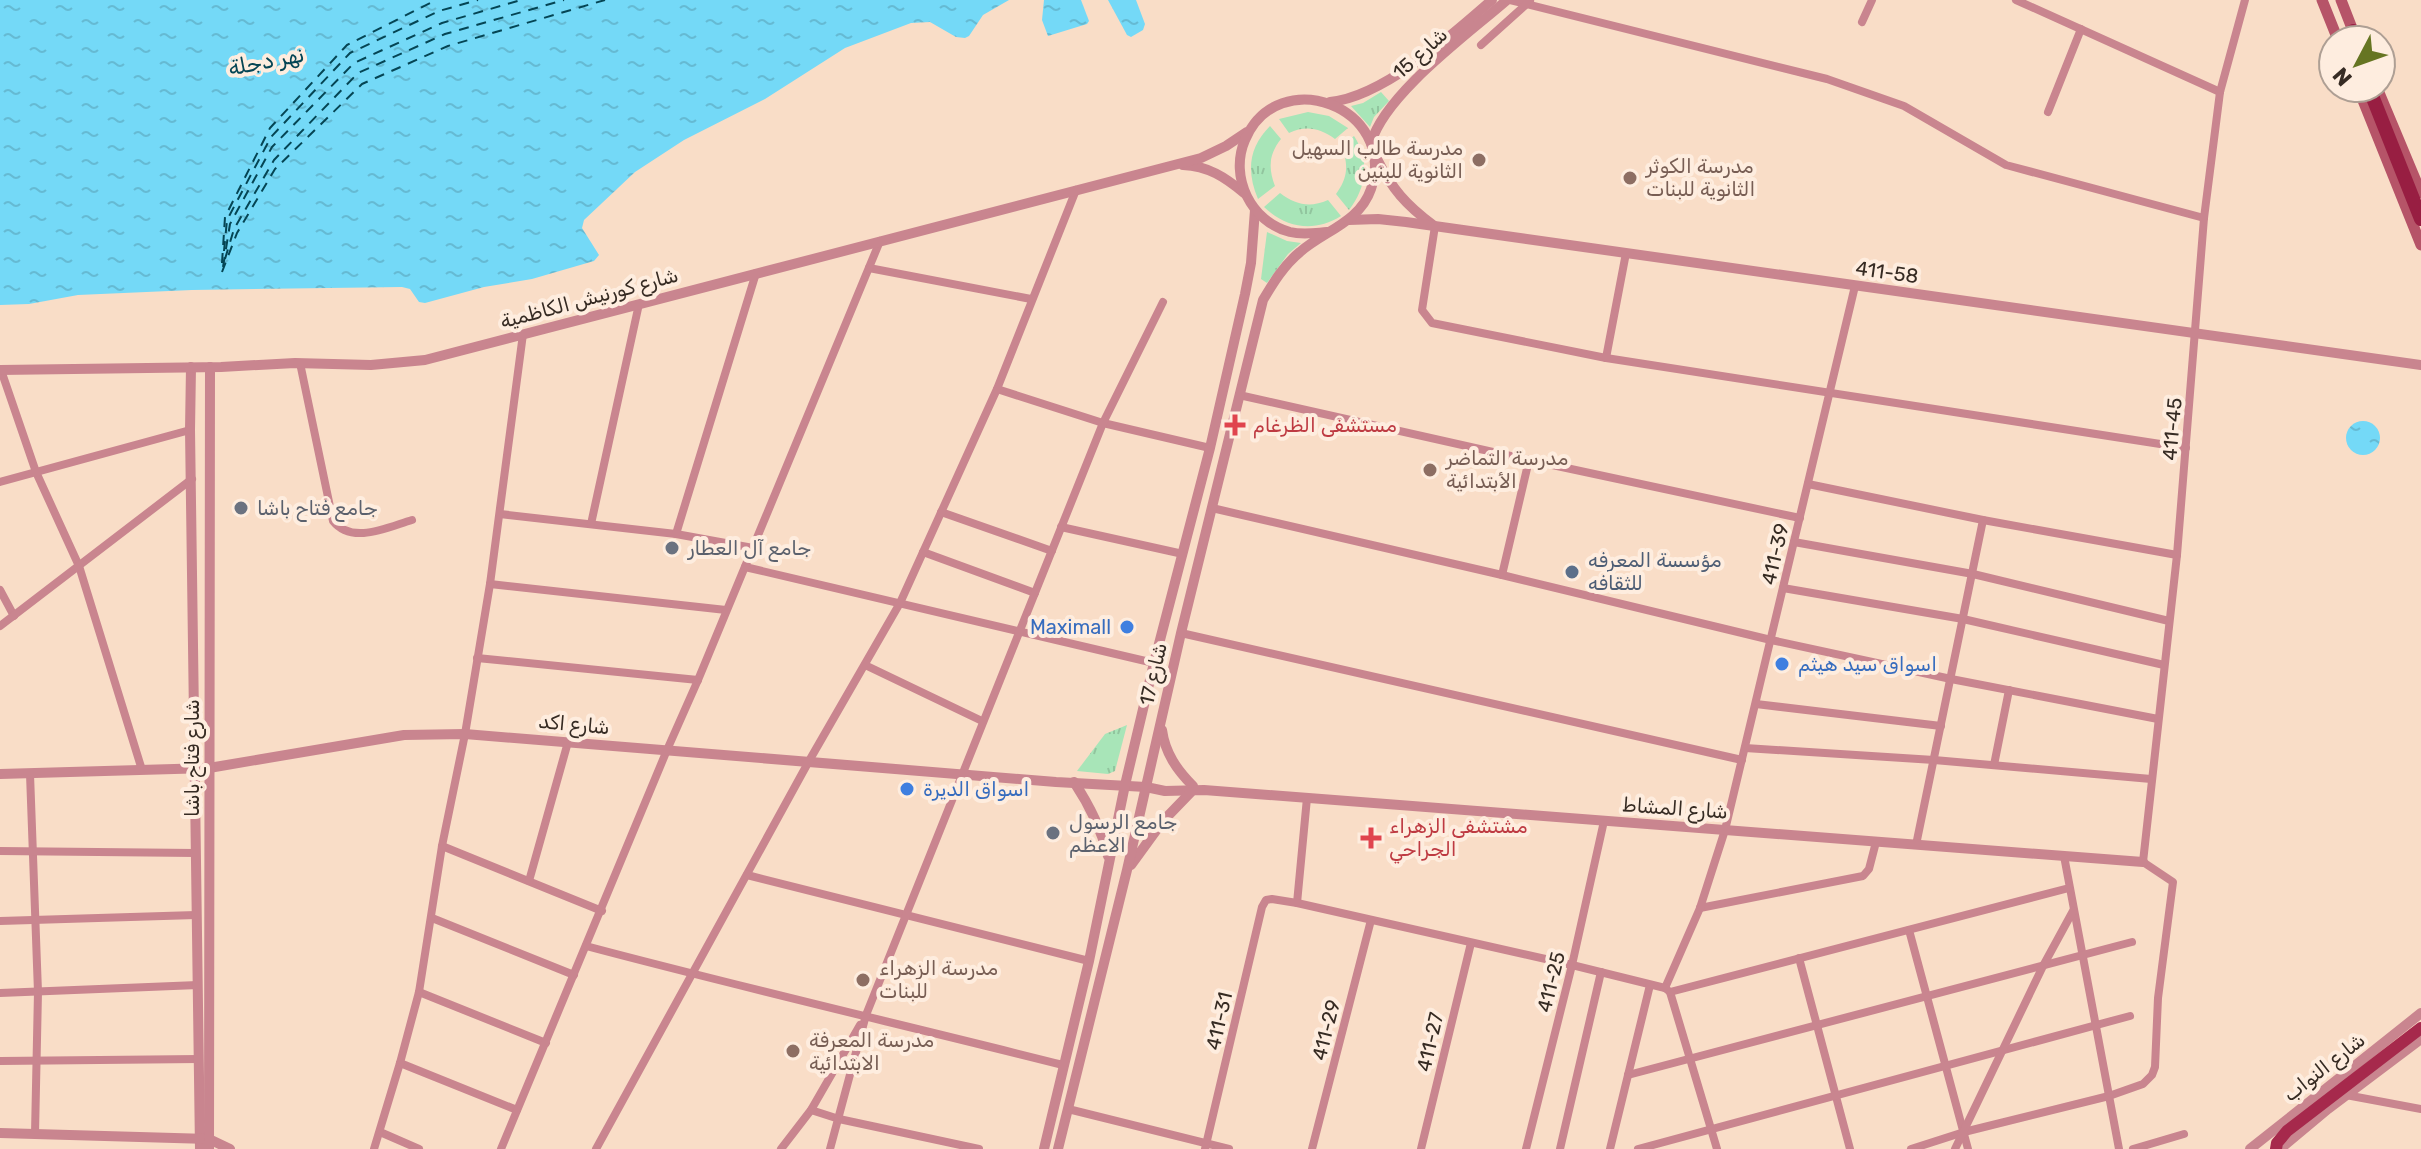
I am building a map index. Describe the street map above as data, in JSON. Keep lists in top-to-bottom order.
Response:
{
  "streets": {
    "street": [
      "شارع 15",
      "411-58",
      "شارع كورنيش الكاظمية",
      "411-45",
      "411-39",
      "شارع 17",
      "شارع اكد",
      "شارع فتاح باشا",
      "شارع المشاط",
      "411-25",
      "411-31",
      "411-29",
      "411-27",
      "شارع النواب"
    ]
  },
  "crossings": [
    ["شارع 15", "411-58"],
    ["شارع 15", "شارع كورنيش الكاظمية"],
    ["شارع 15", "شارع 17"],
    ["411-58", "شارع كورنيش الكاظمية"],
    ["411-58", "411-45"],
    ["411-58", "411-39"],
    ["411-58", "شارع 17"],
    ["شارع كورنيش الكاظمية", "شارع 17"],
    ["شارع كورنيش الكاظمية", "شارع فتاح باشا"],
    ["411-45", "شارع المشاط"],
    ["411-39", "شارع المشاط"],
    ["شارع 17", "شارع اكد"],
    ["شارع 17", "شارع المشاط"],
    ["شارع اكد", "شارع فتاح باشا"],
    ["شارع اكد", "شارع المشاط"],
    ["شارع المشاط", "411-25"]
  ],
  "water": ["نهر دجلة"],
  "places": {
    "other": [
      "مدرسة طالب السهيل الثانوية للبنين",
      "مدرسة الكوثر الثانوية للبنات",
      "مدرسة التماضر الأبتدائية",
      "جامع فتاح باشا",
      "جامع آل العطار",
      "مؤسسة المعرفه للثقافه",
      "Maximall",
      "اسواق سيد هيثم",
      "اسواق الديرة",
      "جامع الرسول الاعظم",
      "مدرسة الزهراء للبنات",
      "مدرسة المعرفة الابتدائية"
    ],
    "health": ["مستشفى الظرغام", "مشتشفى الزهراء الجراحي"]
  },
  "north": "bottom left"
}
